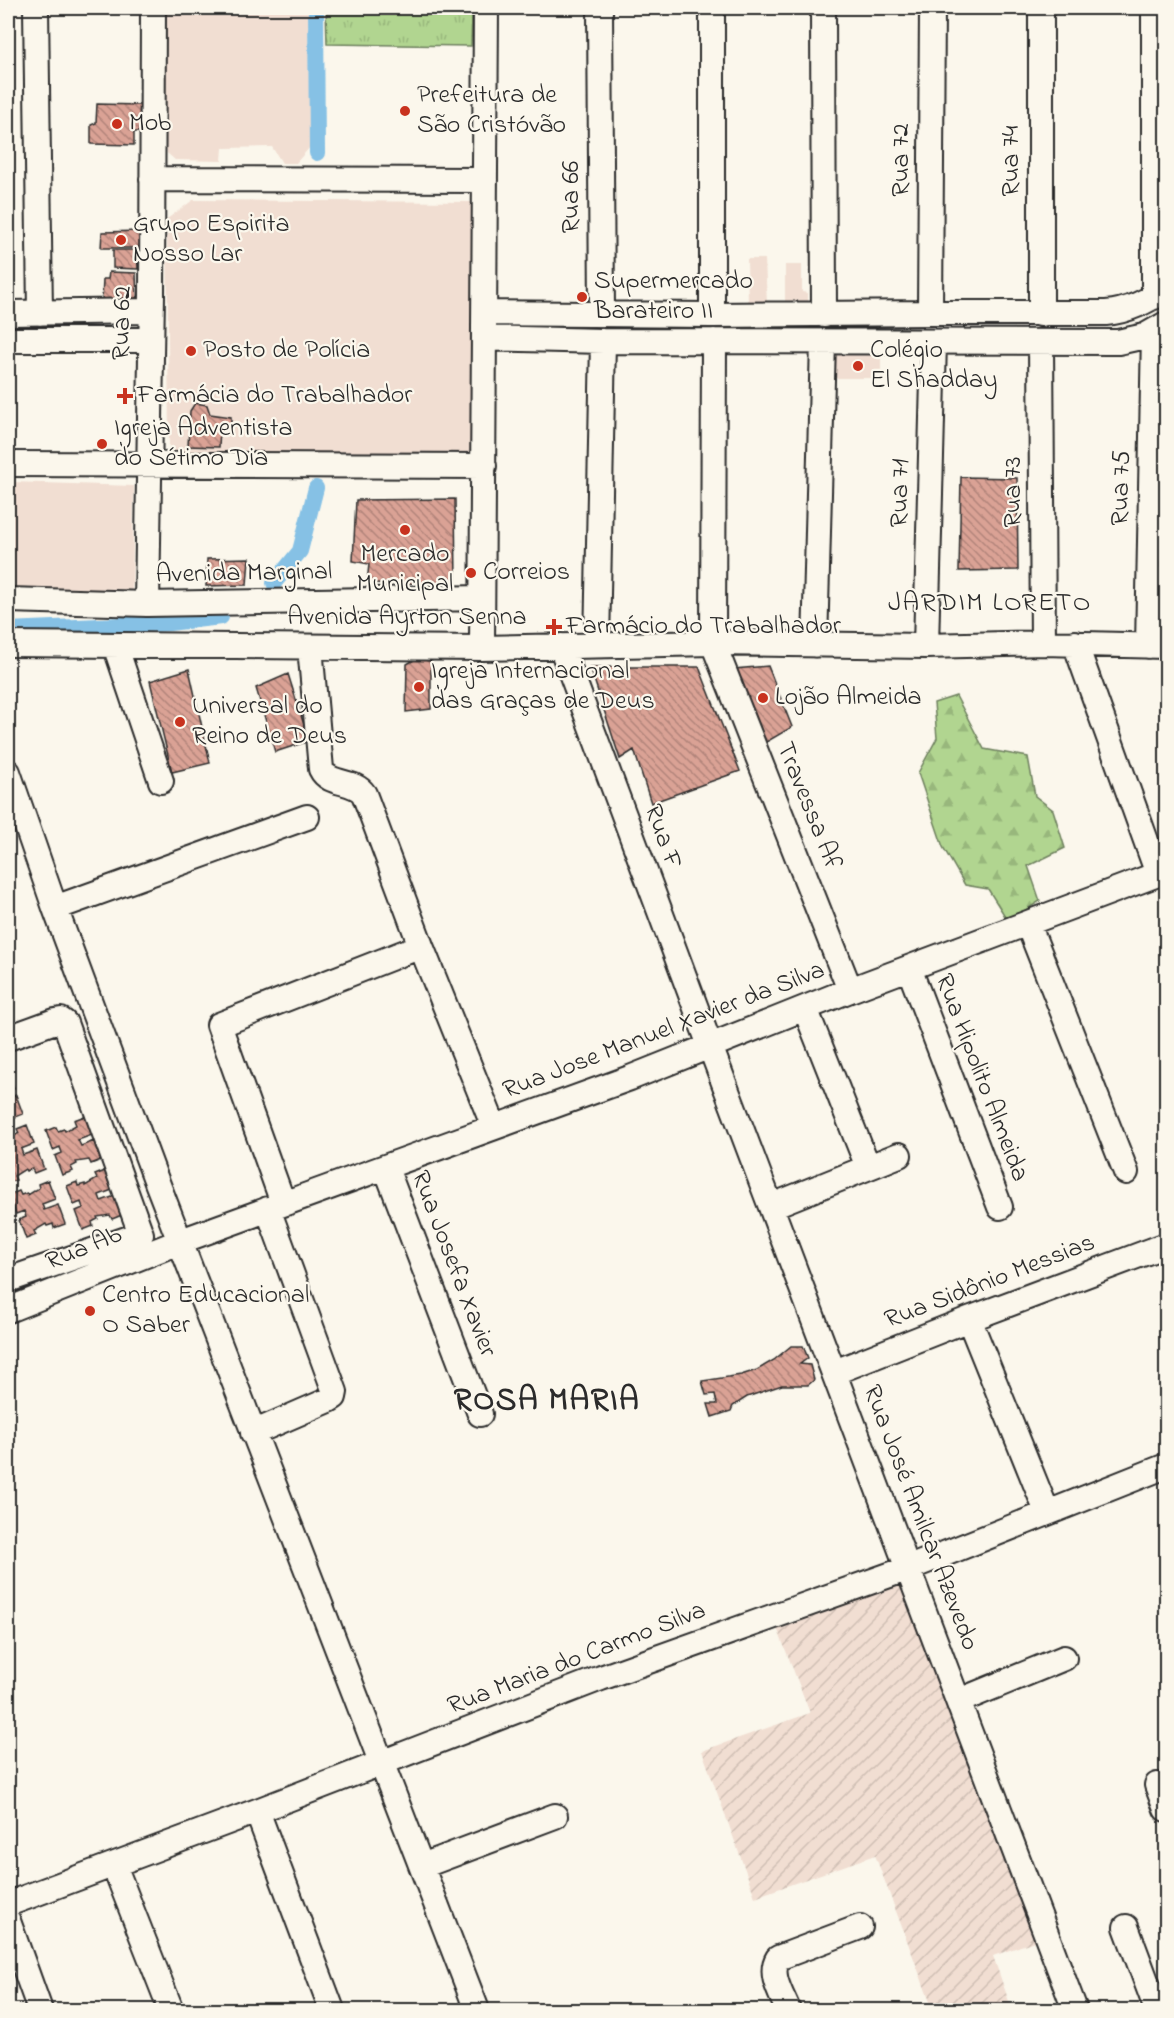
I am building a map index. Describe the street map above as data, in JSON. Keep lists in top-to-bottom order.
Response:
{
  "streets": {
    "street": [
      "Rua 72",
      "Rua 74",
      "Rua 66",
      "Rua 62",
      "Rua 75",
      "Rua 73",
      "Rua 71",
      "Avenida Marginal",
      "Avenida Ayrton Senna",
      "Travessa Af",
      "Rua F",
      "Rua Jose Manuel Xavier da Silva",
      "Rua Hipolito Almeida",
      "Rua Ab",
      "Rua Josefa Xavier",
      "Rua Sidônio Messias",
      "Rua José Amilcar Azevedo",
      "Rua Maria do Carmo Silva"
    ]
  },
  "crossings": [
    ["Rua 62", "Avenida Marginal"],
    ["Rua 75", "Avenida Ayrton Senna"],
    ["Rua 73", "Avenida Ayrton Senna"],
    ["Rua 71", "Avenida Ayrton Senna"],
    ["Avenida Ayrton Senna", "Travessa Af"],
    ["Avenida Ayrton Senna", "Rua F"],
    ["Travessa Af", "Rua Jose Manuel Xavier da Silva"],
    ["Rua F", "Rua Jose Manuel Xavier da Silva"],
    ["Rua F", "Rua José Amilcar Azevedo"],
    ["Rua Jose Manuel Xavier da Silva", "Rua Hipolito Almeida"],
    ["Rua Jose Manuel Xavier da Silva", "Rua Ab"],
    ["Rua Jose Manuel Xavier da Silva", "Rua Josefa Xavier"],
    ["Rua Jose Manuel Xavier da Silva", "Rua José Amilcar Azevedo"],
    ["Rua Sidônio Messias", "Rua José Amilcar Azevedo"],
    ["Rua José Amilcar Azevedo", "Rua Maria do Carmo Silva"]
  ],
  "districts": ["JARDIM LORETO", "ROSA MARIA"],
  "places": {
    "other": [
      "Prefeitura de São Cristóvão",
      "Mob",
      "Grupo Espirita Nosso Lar",
      "Supermercado Barateiro II",
      "Posto de Polícia",
      "Colégio El Shadday",
      "Igreja Adventista do Sétimo Dia",
      "Mercado Municipal",
      "Correios",
      "Igreja Internacional das Graças de Deus",
      "Lojão Almeida",
      "Universal do Reino de Deus",
      "Centro Educacional O Saber"
    ],
    "health": ["Farmácia do Trabalhador", "Farmácio do Trabalhador"]
  }
}
